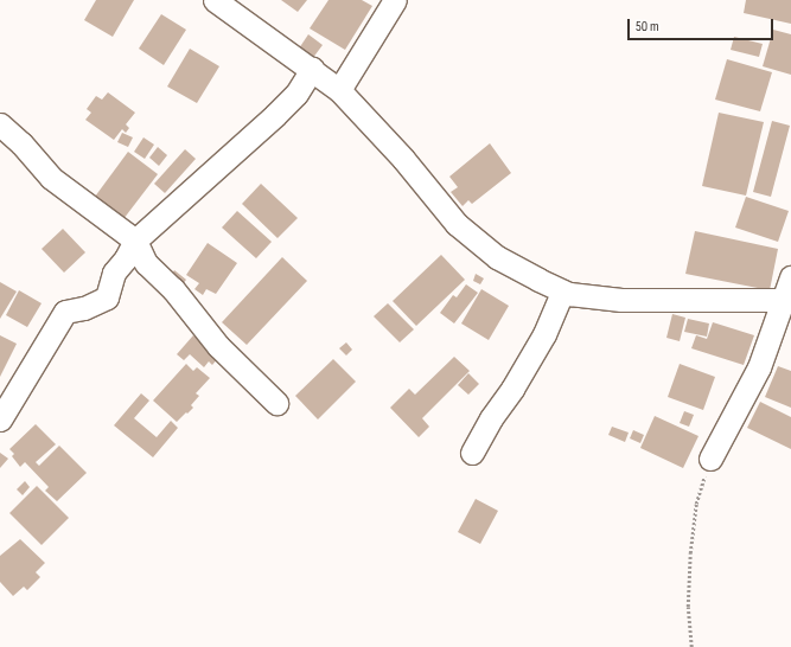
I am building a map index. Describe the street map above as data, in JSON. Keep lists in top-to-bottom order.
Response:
{
  "scale_bar": "50 m"
}
